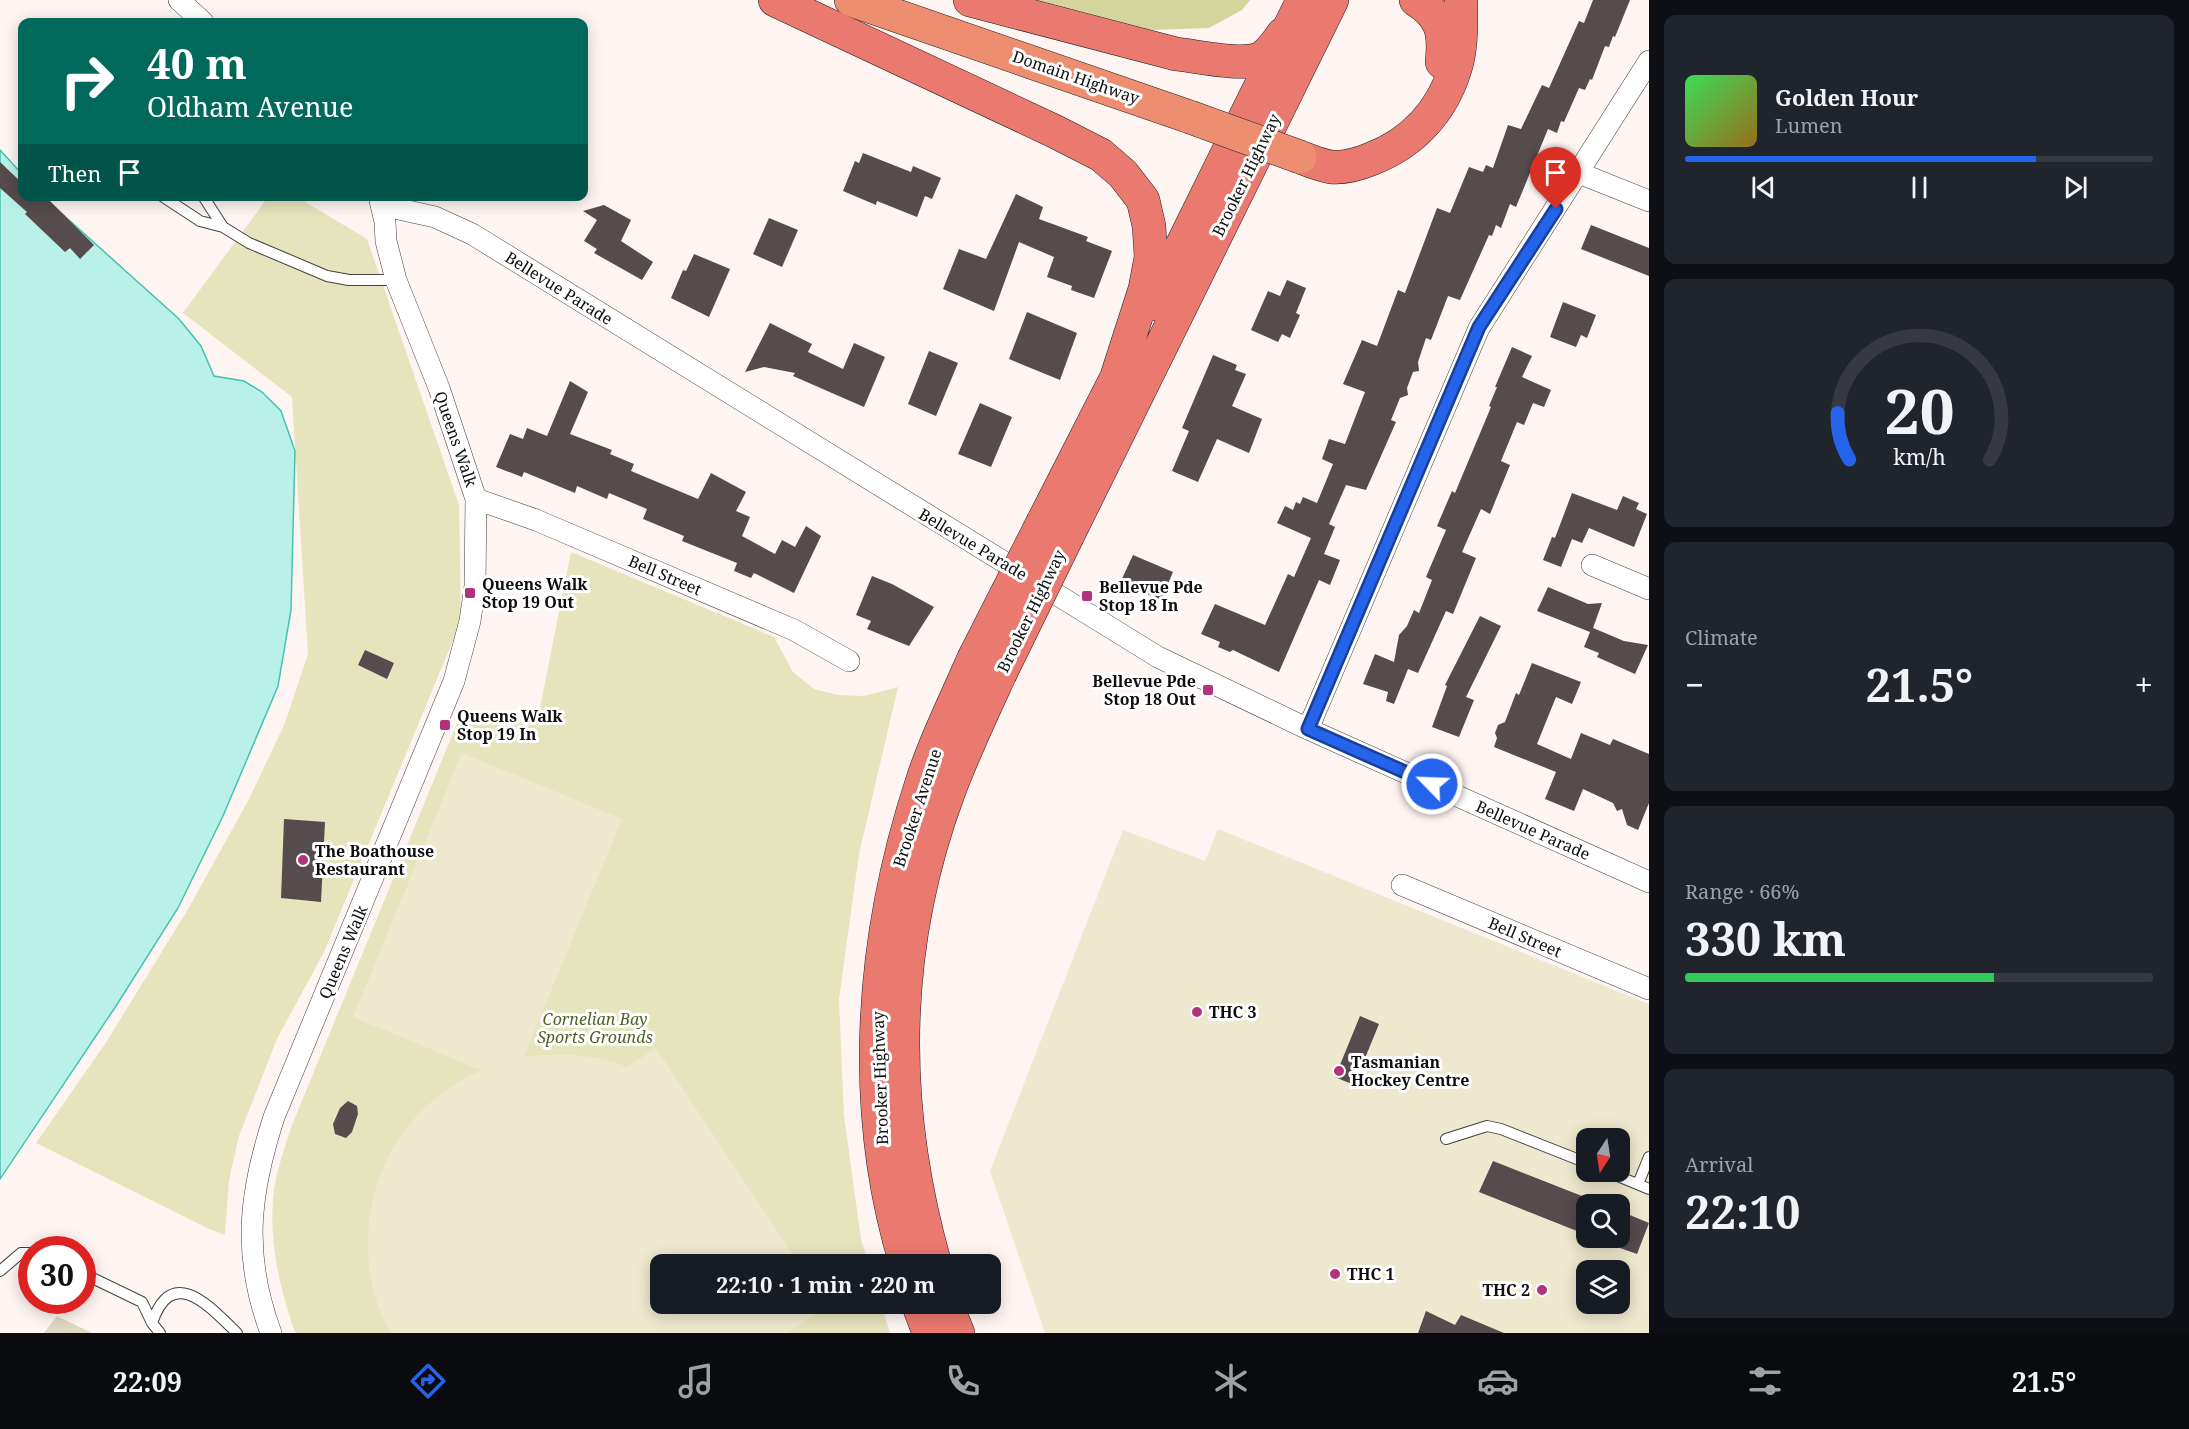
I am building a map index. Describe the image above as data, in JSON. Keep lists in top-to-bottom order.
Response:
{
  "streets": {
    "highway": ["Brooker Highway", "Brooker Avenue"],
    "main road": ["Domain Highway"],
    "street": ["Bellevue Parade", "Queens Walk", "Bell Street"]
  },
  "crossings": [
    ["Brooker Highway", "Brooker Avenue"],
    ["Queens Walk", "Bell Street"]
  ],
  "parks": ["Cornelian Bay Sports Grounds"],
  "places": {
    "transit": [
      "Queens Walk Stop 19 Out",
      "Bellevue Pde Stop 18 In",
      "Bellevue Pde Stop 18 Out",
      "Queens Walk Stop 19 In"
    ],
    "other": [
      "The Boathouse Restaurant",
      "THC 3",
      "Tasmanian Hockey Centre",
      "THC 1",
      "THC 2"
    ]
  },
  "north": "bottom",
  "page": {
    "turn": ["40 m", "Oldham Avenue"],
    "song": ["Golden Hour", "Lumen"],
    "then": "Then",
    "tile": [
      "Climate",
      ["Range · 66%", "330 km"],
      ["Arrival", "22:10"]
    ],
    "heat": ["−", "21.5°", "+"],
    "limit": "30",
    "trip": "22:10 · 1 min · 220 m",
    "tabs": ["22:09", "21.5°"],
    "gauge": ["20", "km/h"]
  }
}
